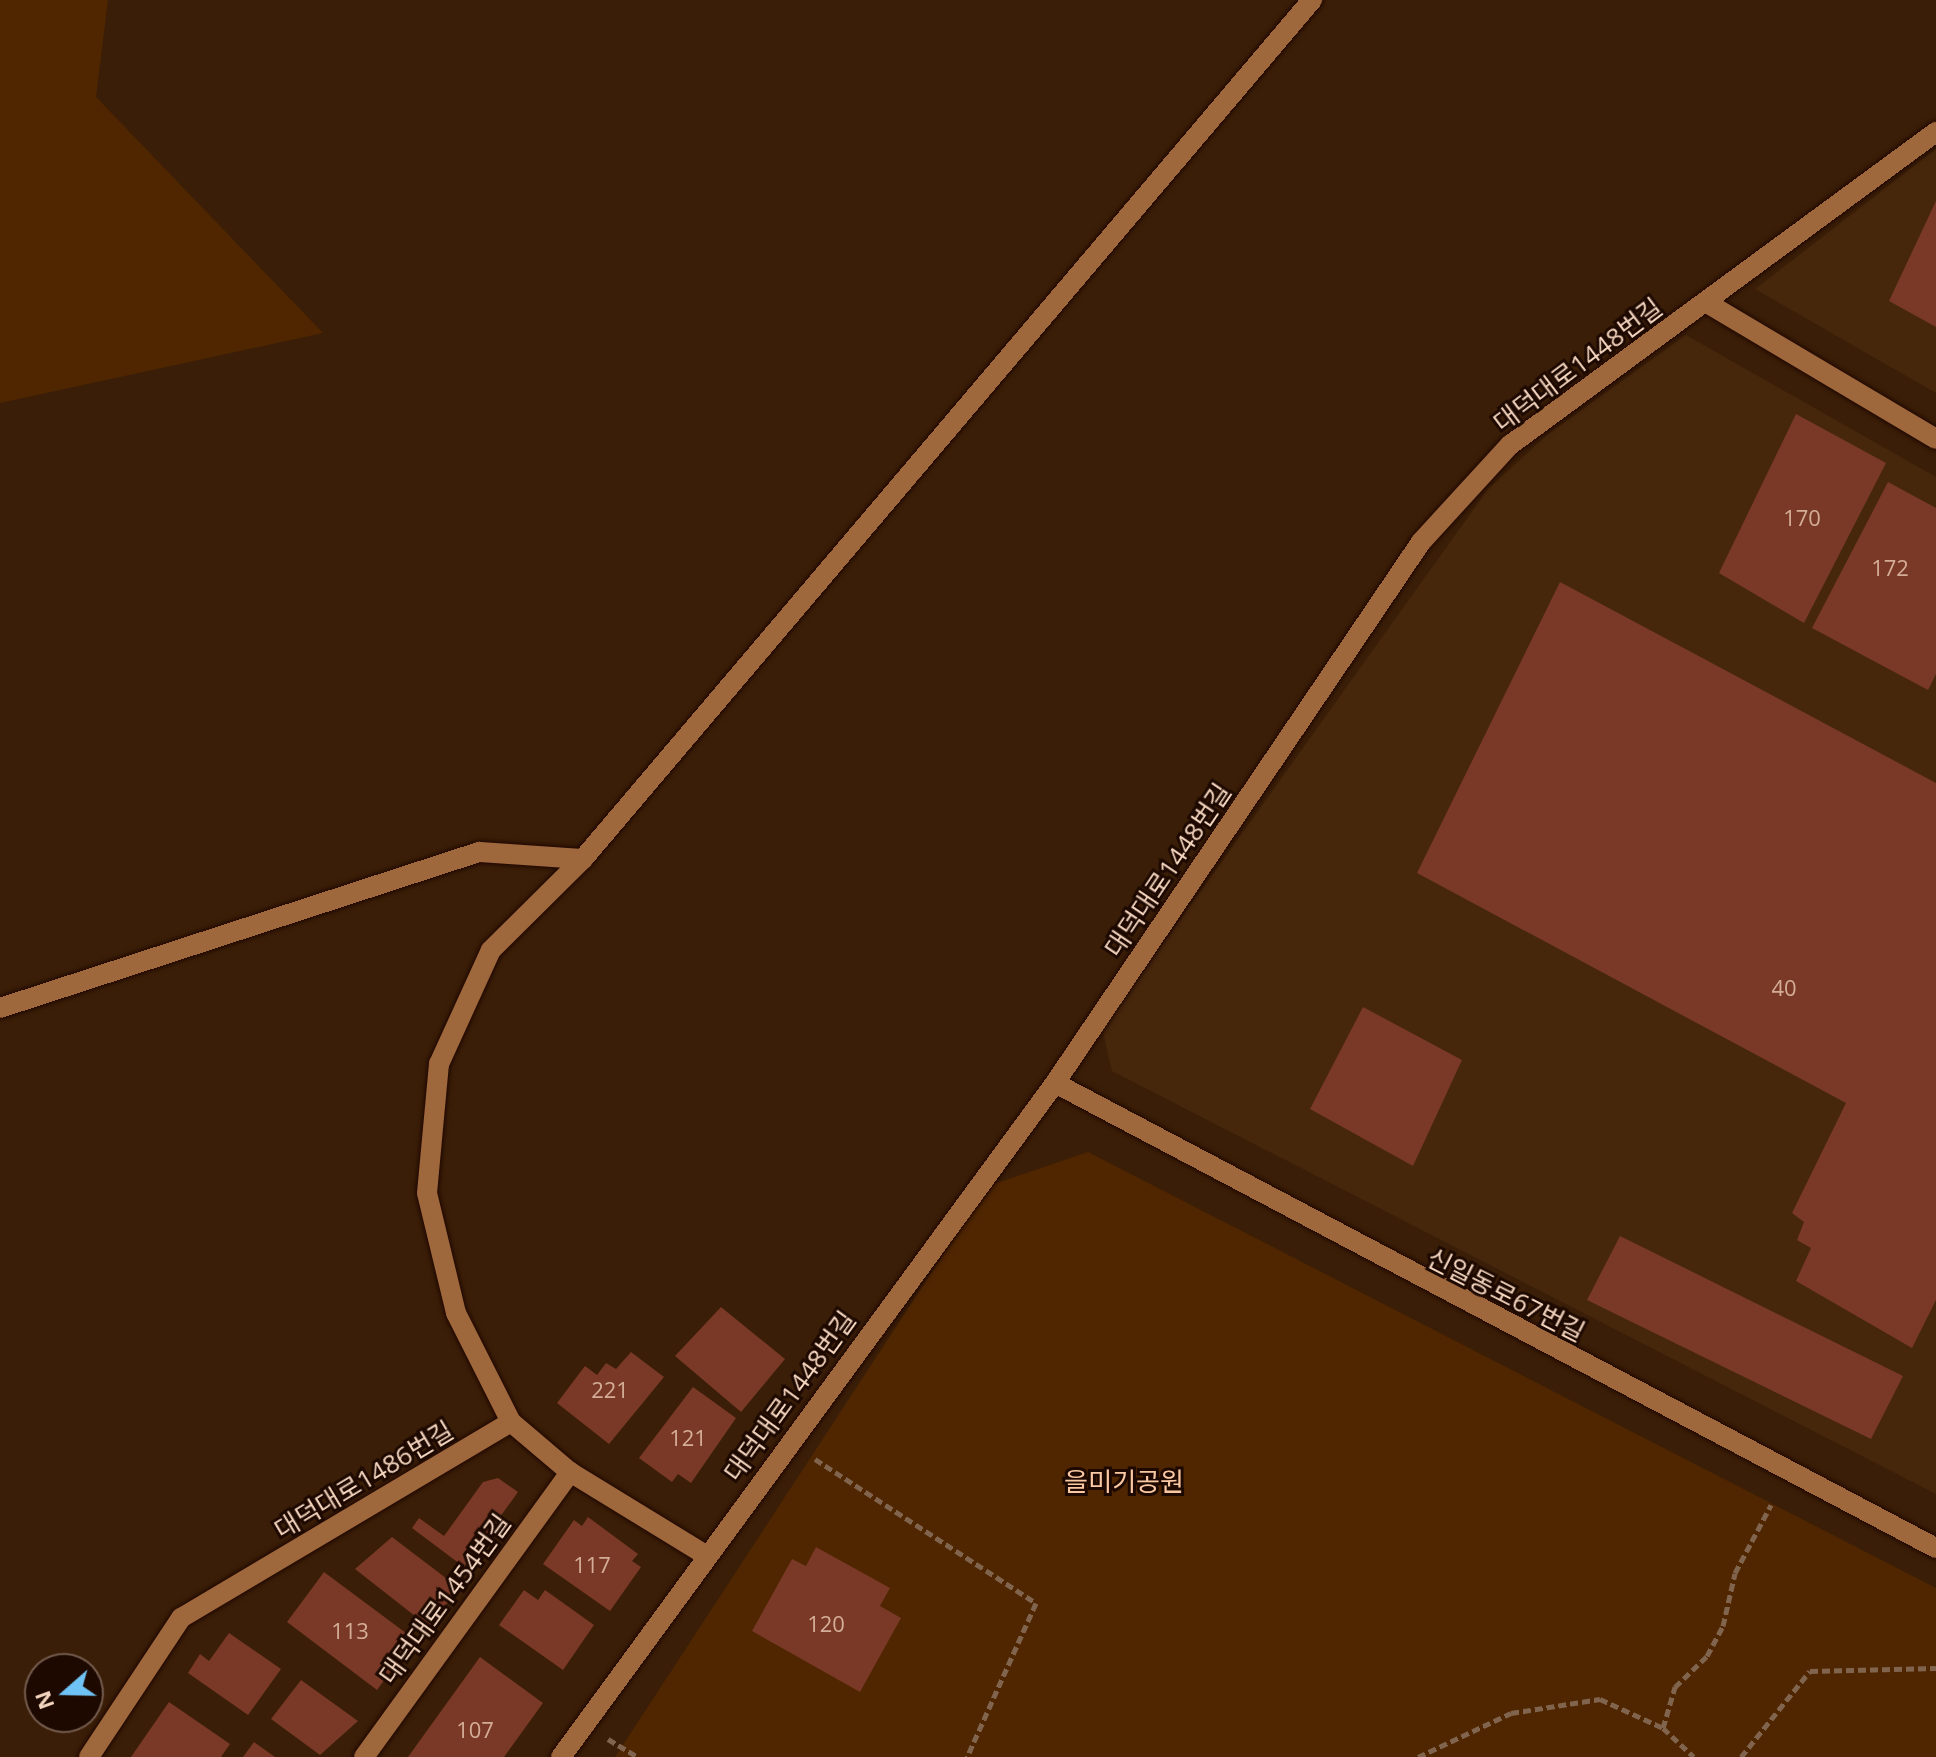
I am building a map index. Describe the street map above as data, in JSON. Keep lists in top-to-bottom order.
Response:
{
  "streets": {
    "street": [
      "대덕대로1448번길",
      "신일동로67번길",
      "대덕대로1486번길",
      "대덕대로1454번길"
    ]
  },
  "crossings": [
    ["대덕대로1448번길", "신일동로67번길"]
  ],
  "parks": ["을미기공원"],
  "house_numbers": [
    "170",
    "172",
    "40",
    "221",
    "121",
    "117",
    "120",
    "113",
    "107"
  ],
  "north": "left"
}
